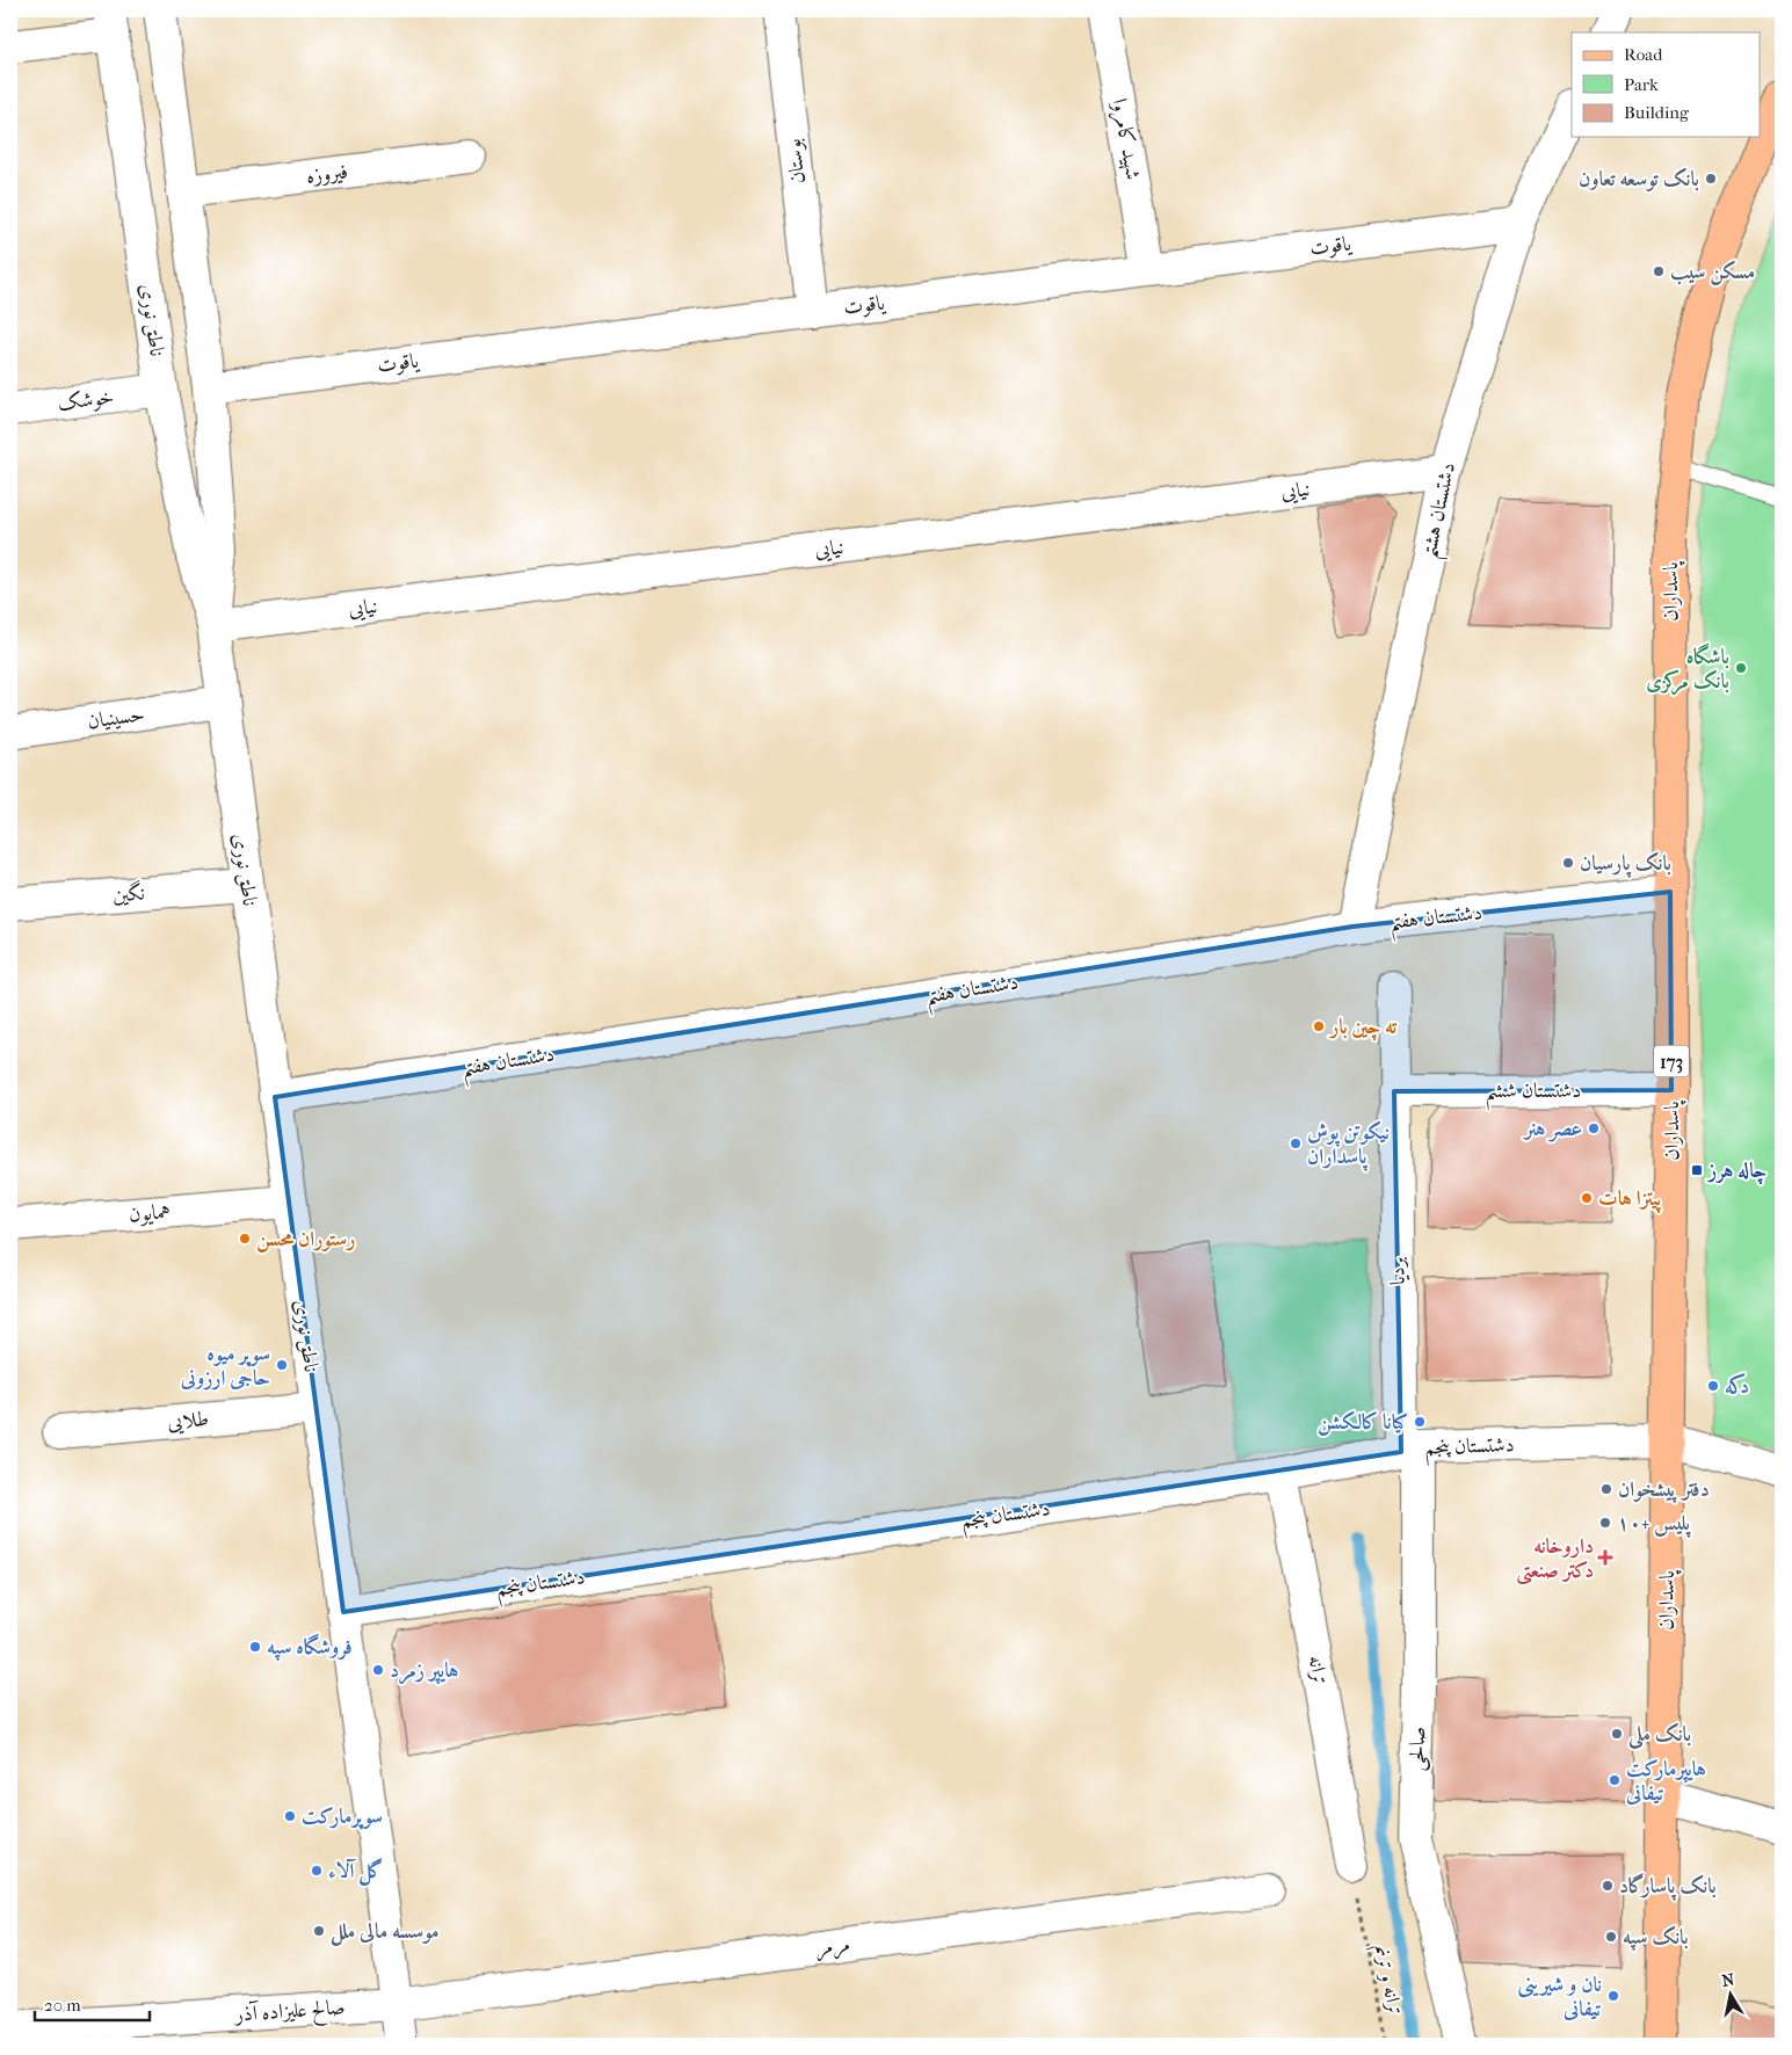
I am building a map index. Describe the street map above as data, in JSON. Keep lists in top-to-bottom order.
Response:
{
  "streets": {
    "main road": ["پاسداران", "173"],
    "street": [
      "شهید کامروا",
      "بوستان",
      "فیروزه",
      "یاقوت",
      "ناطق نوری",
      "خوشک",
      "نیایی",
      "دشتستان هشتم",
      "حسینیان",
      "نگین",
      "دشتستان هفتم",
      "دشتستان ششم",
      "همایون",
      "بردیا",
      "طلایی",
      "دشتستان پنجم",
      "ترانه",
      "صالحی",
      "مرمر",
      "صالح علیزاده آذر"
    ],
    "path": ["ترانه و ترنم"]
  },
  "crossings": [
    ["شهید کامروا", "یاقوت"],
    ["بوستان", "یاقوت"],
    ["فیروزه", "ناطق نوری"],
    ["یاقوت", "ناطق نوری"],
    ["یاقوت", "دشتستان هشتم"],
    ["ناطق نوری", "خوشک"],
    ["ناطق نوری", "نیایی"],
    ["ناطق نوری", "حسینیان"],
    ["ناطق نوری", "نگین"],
    ["ناطق نوری", "دشتستان هفتم"],
    ["ناطق نوری", "همایون"],
    ["ناطق نوری", "طلایی"],
    ["ناطق نوری", "دشتستان پنجم"],
    ["ناطق نوری", "مرمر"],
    ["ناطق نوری", "صالح علیزاده آذر"],
    ["نیایی", "دشتستان هشتم"],
    ["دشتستان هشتم", "دشتستان هفتم"],
    ["پاسداران", "دشتستان هفتم"],
    ["پاسداران", "دشتستان ششم"],
    ["پاسداران", "دشتستان پنجم"],
    ["دشتستان ششم", "بردیا"],
    ["بردیا", "دشتستان پنجم"],
    ["بردیا", "صالحی"],
    ["دشتستان پنجم", "ترانه"],
    ["دشتستان پنجم", "صالحی"],
    ["مرمر", "صالح علیزاده آذر"]
  ],
  "places": {
    "other": [
      "بانک توسعه تعاون",
      "مسکن سیب",
      "باشگاه بانک مرکزی",
      "بانک پارسیان",
      "ته چین بار",
      "عصر هنر",
      "نیکوتن پوش پاسداران",
      "پیتزا هات",
      "رستوران محسن",
      "سوپر میوه حاجی ارزونی",
      "دکه",
      "کیانا کالکشن",
      "دفتر پیشخوان",
      "پلیس +۱۰",
      "فروشگاه سپه",
      "هایپر زمرد",
      "بانک ملی",
      "هایپرمارکت تیفانی",
      "سوپرمارکت",
      "گل آلاء",
      "بانک پاسارگاد",
      "موسسه مالی ملل",
      "بانک سپه",
      "نان و شیرینی تیفانی"
    ],
    "transit": ["چاله هرز"],
    "health": ["داروخانه دکتر صنعتی"]
  },
  "legend": ["Road", "Park", "Building"],
  "scale_bar": "20 m",
  "north": "top"
}
